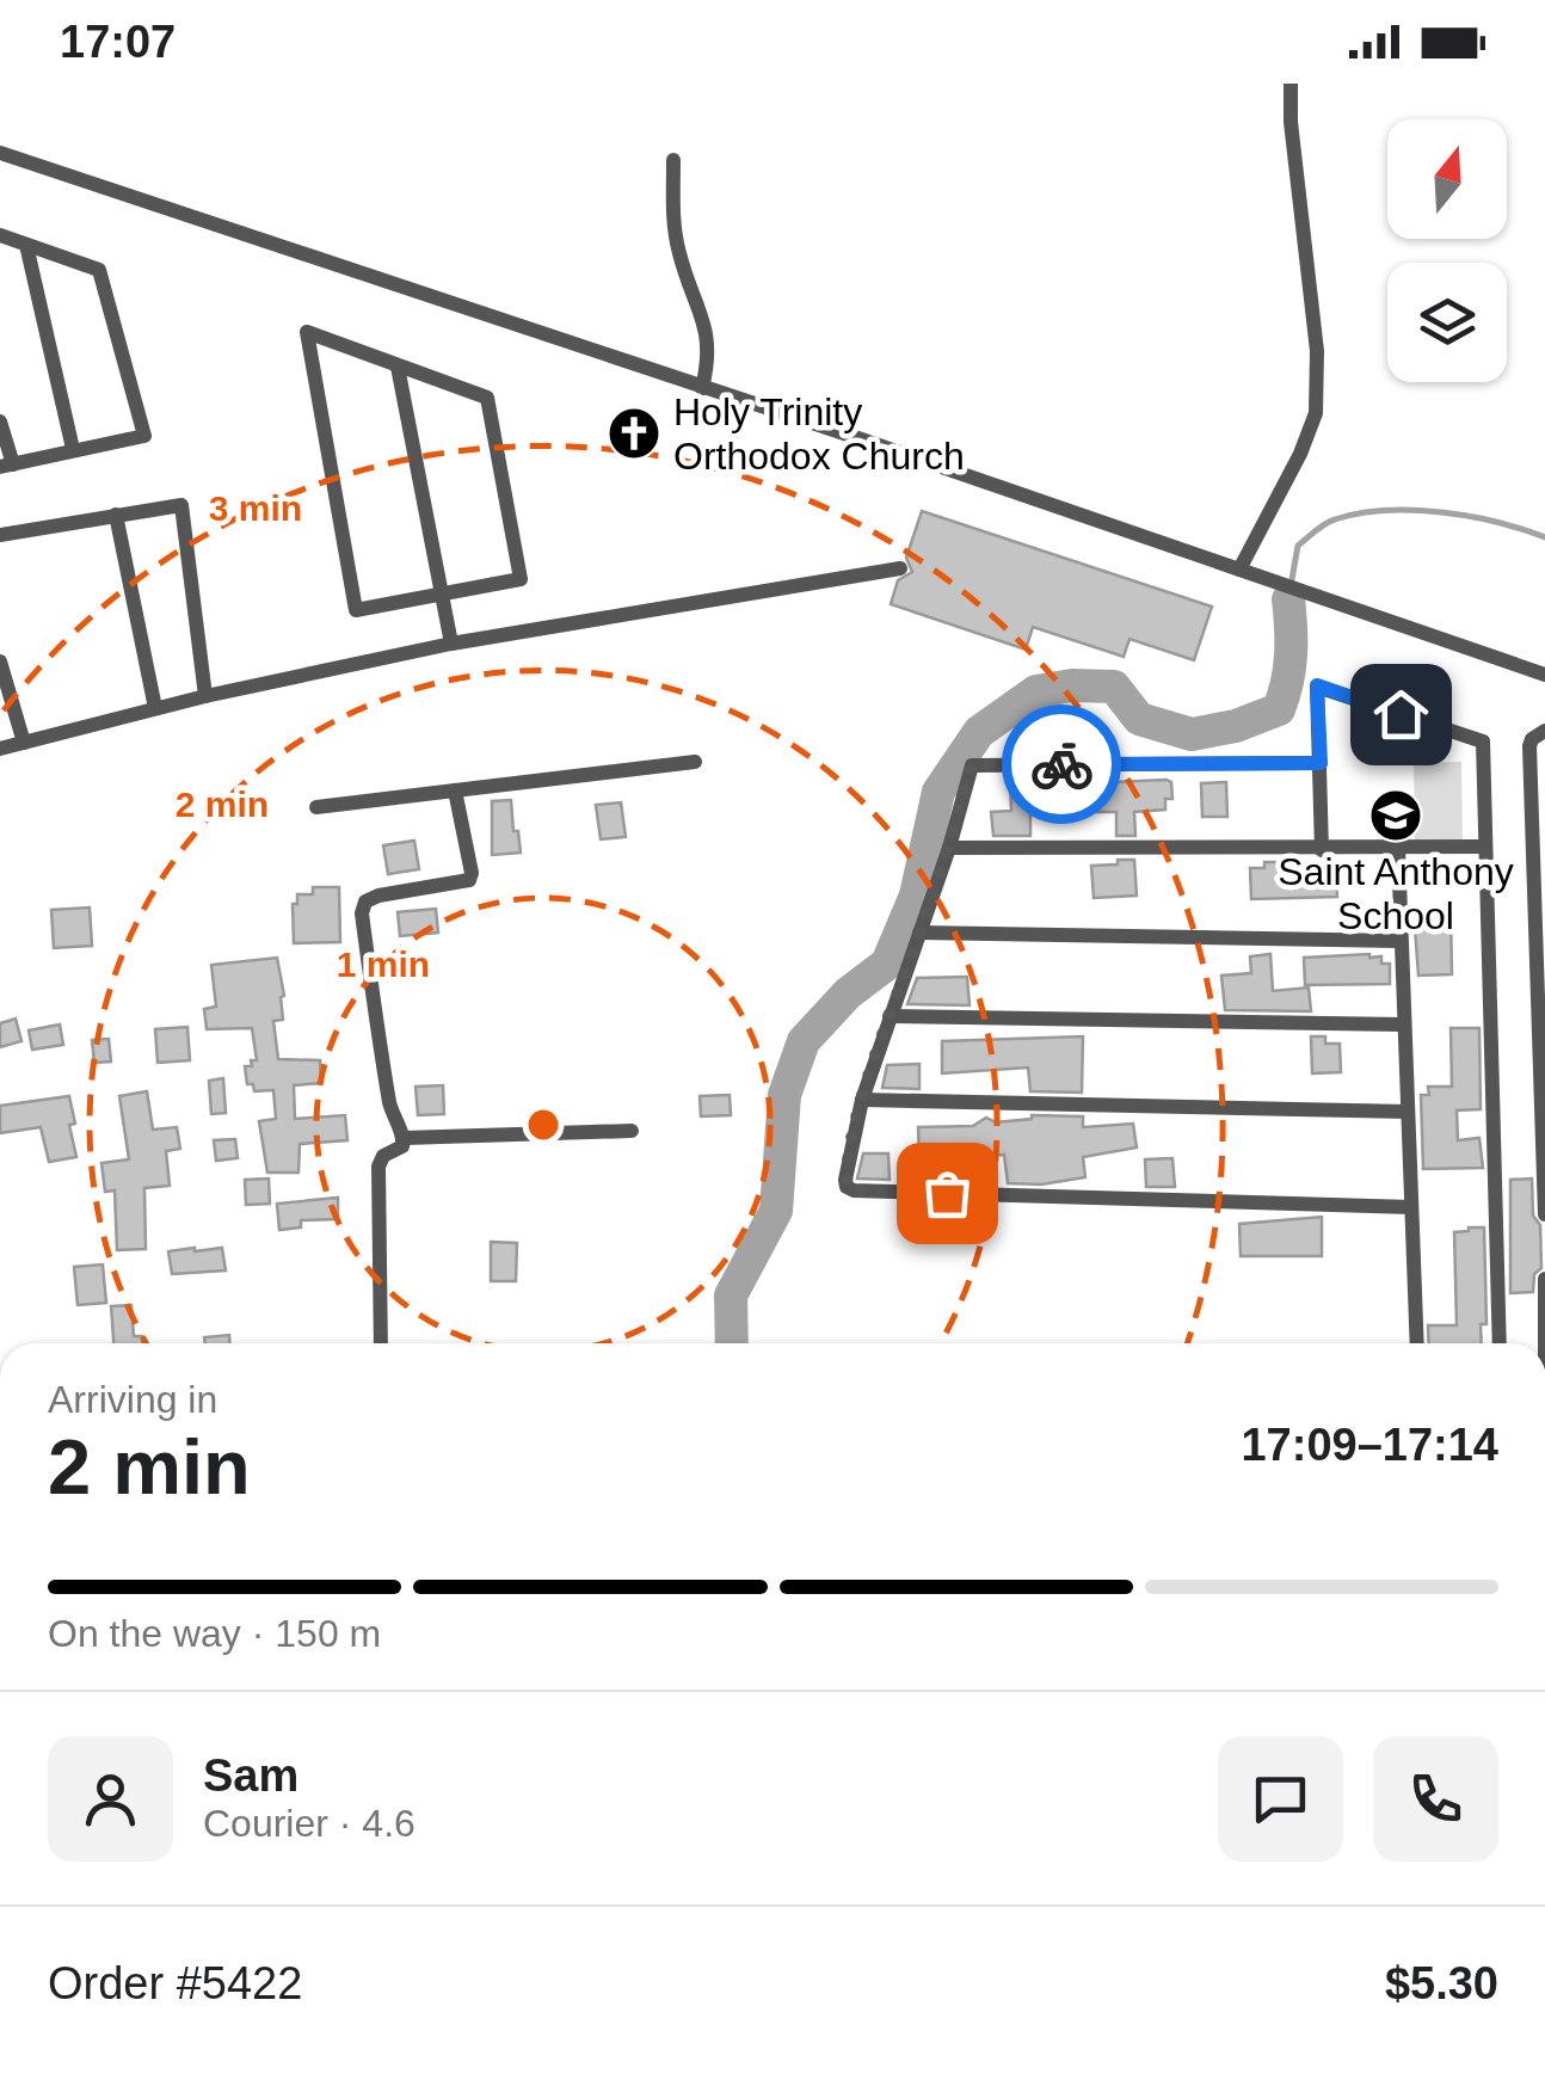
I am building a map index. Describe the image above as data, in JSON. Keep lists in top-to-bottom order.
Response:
{
  "places": {
    "church": ["Holy Trinity Orthodox Church"],
    "school or university": ["Saint Anthony School"]
  },
  "north": "top",
  "page": {
    "status": "17:07",
    "heading": ["2 min", "Arriving in", "17:09–17:14"],
    "panel": [
      "Sam",
      "Courier · 4.6",
      "Order #5422",
      "$5.30"
    ],
    "bar": "On the way · 150 m"
  },
  "rings": ["3 min", "2 min", "1 min"]
}
